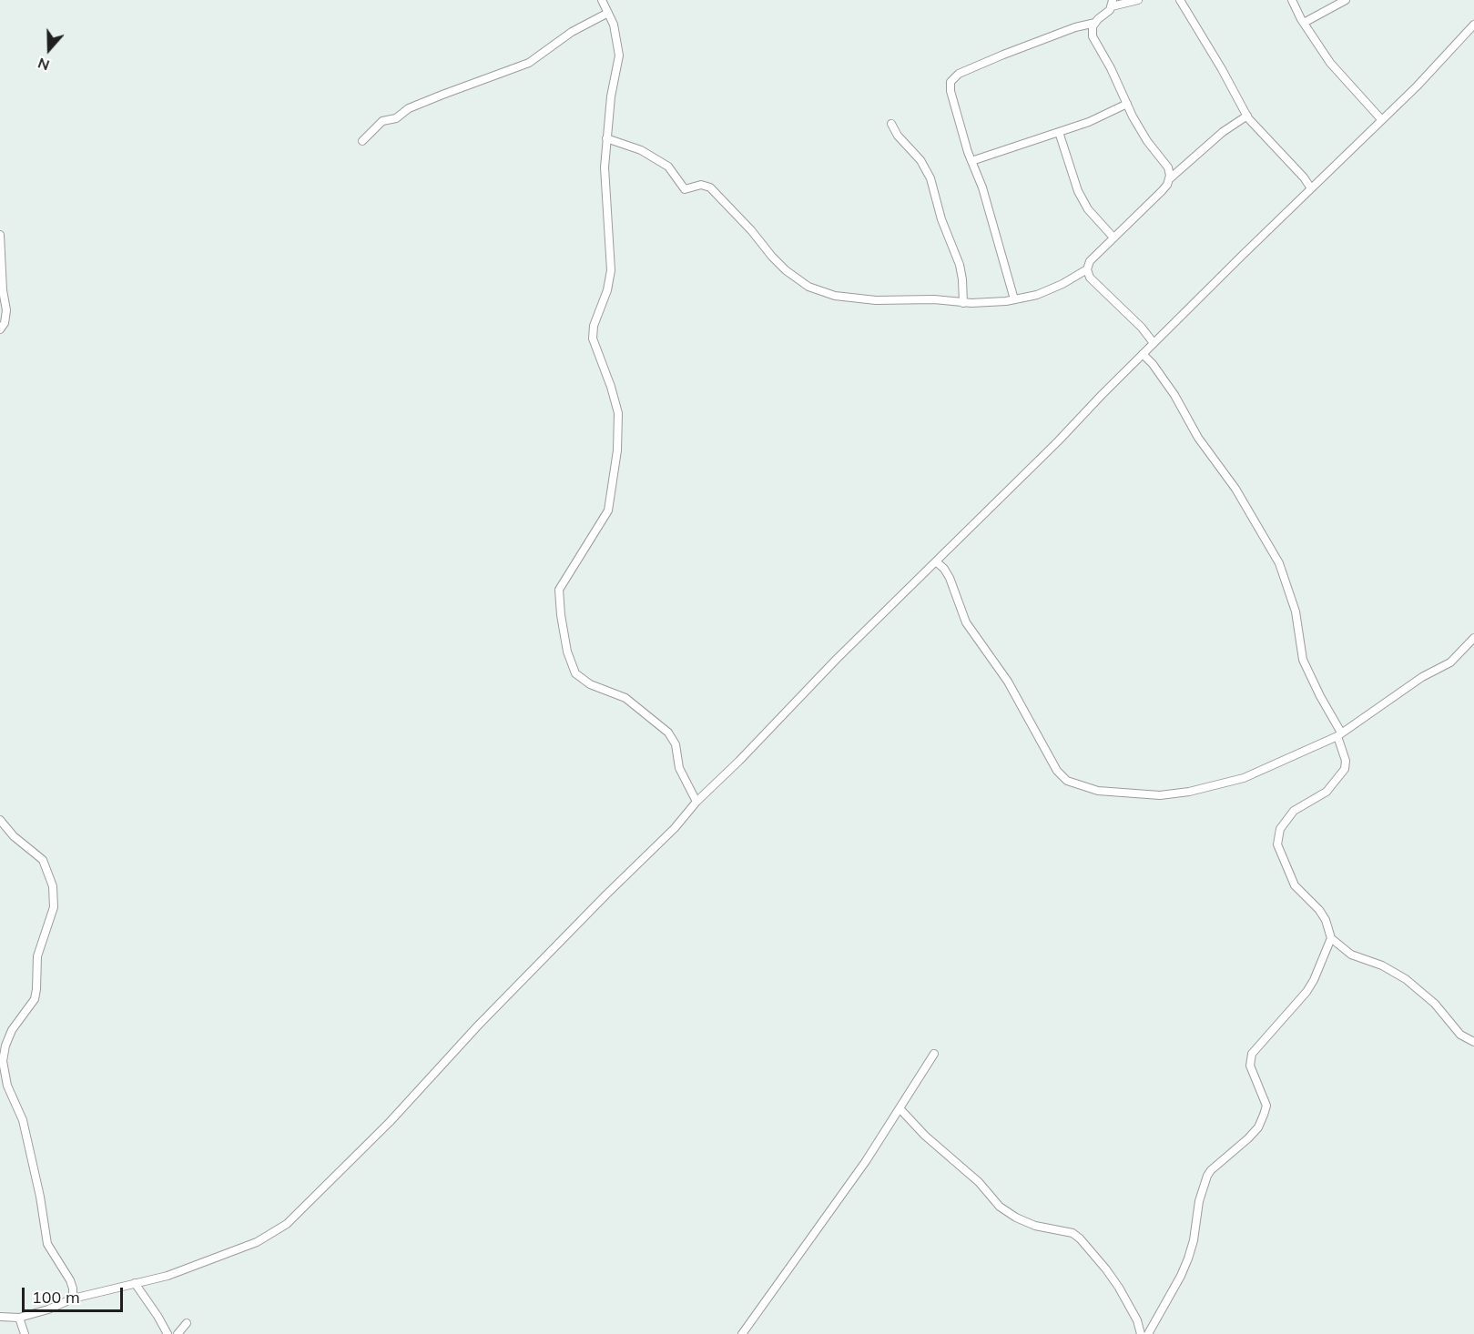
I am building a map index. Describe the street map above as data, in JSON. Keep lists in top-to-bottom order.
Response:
{
  "scale_bar": "100 m",
  "north": "bottom"
}
